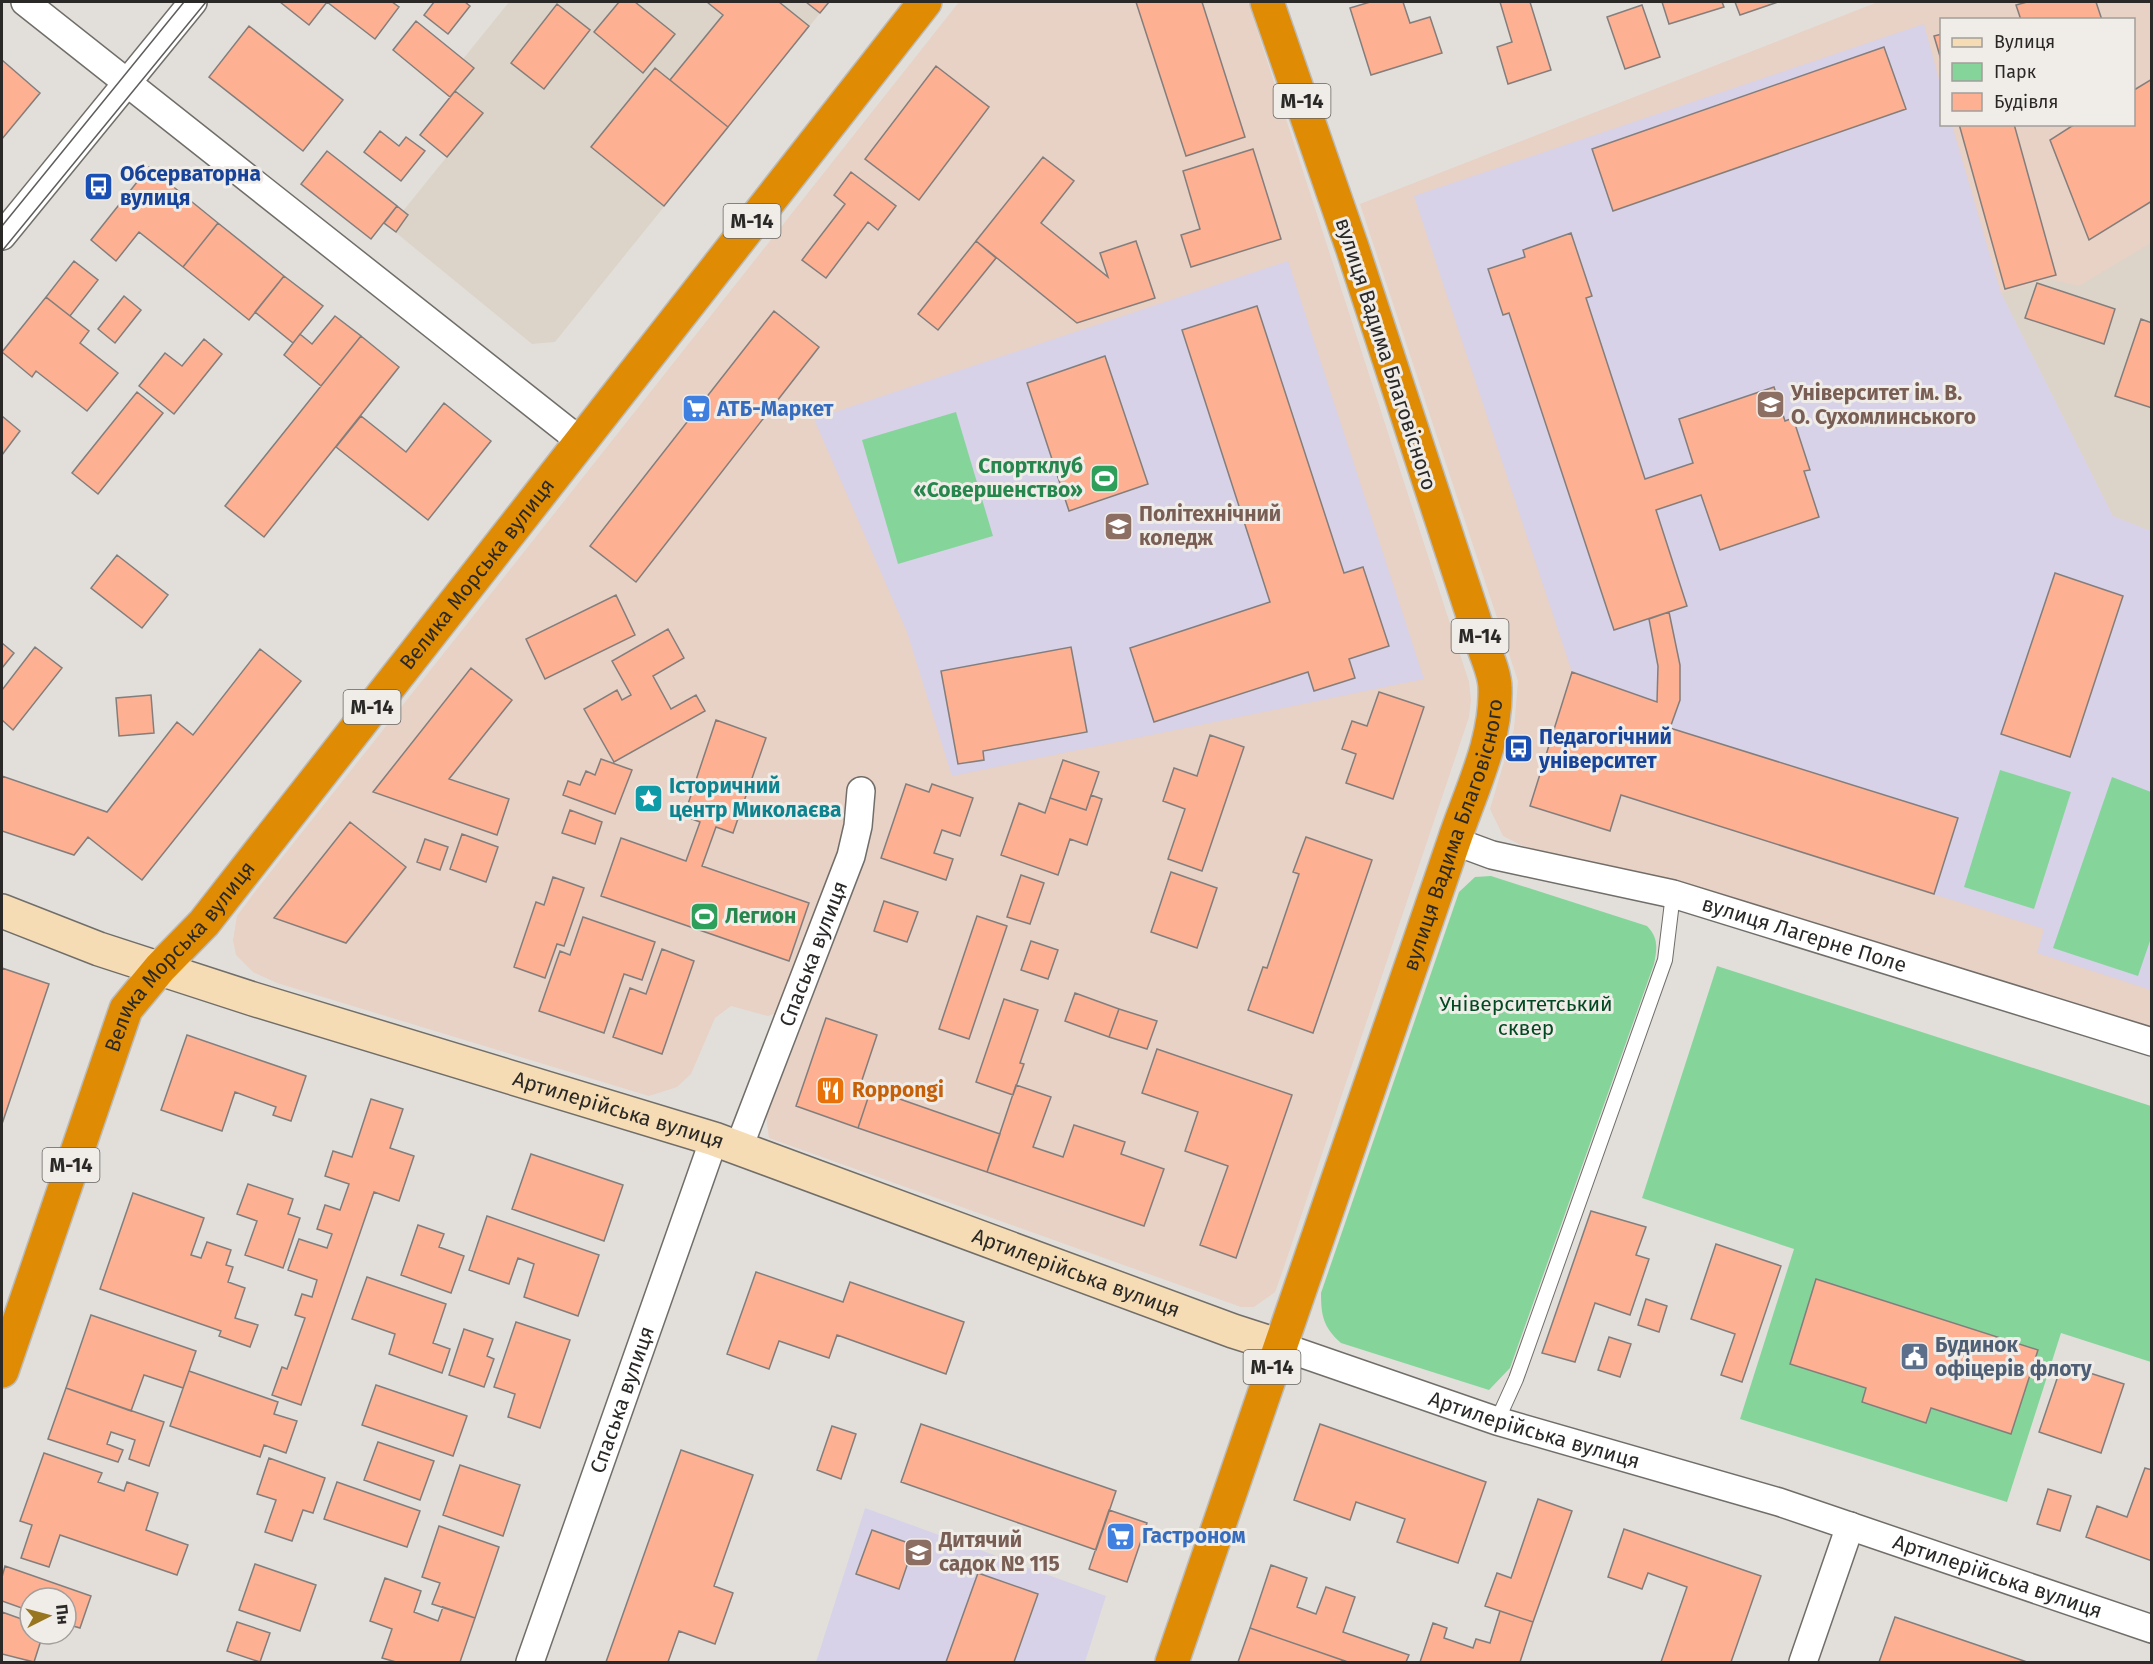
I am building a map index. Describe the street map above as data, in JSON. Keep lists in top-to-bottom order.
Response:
{
  "streets": {
    "highway": ["М-14", "вулиця Вадима Благовісного", "Велика Морська вулиця"],
    "street": ["вулиця Лагерне Поле", "Спаська вулиця", "Артилерійська вулиця"]
  },
  "crossings": [
    ["вулиця Вадима Благовісного", "вулиця Лагерне Поле"],
    ["вулиця Вадима Благовісного", "Артилерійська вулиця"],
    ["Велика Морська вулиця", "Артилерійська вулиця"],
    ["Спаська вулиця", "Артилерійська вулиця"]
  ],
  "parks": ["Університетський сквер"],
  "places": {
    "bus stop": ["Обсерваторна вулиця", "Педагогічний університет"],
    "school or university": ["Університет ім. В. О. Сухомлинського", "Політехнічний коледж", "Дитячий садок № 115"],
    "supermarket": ["АТБ-Маркет", "Гастроном"],
    "sports": ["Спортклуб «Совершенство»", "Легион"],
    "place": ["Історичний центр Миколаєва"],
    "restaurant": ["Roppongi"],
    "public building": ["Будинок офіцерів флоту"]
  },
  "legend": ["Вулиця", "Парк", "Будівля"],
  "north": "right"
}
